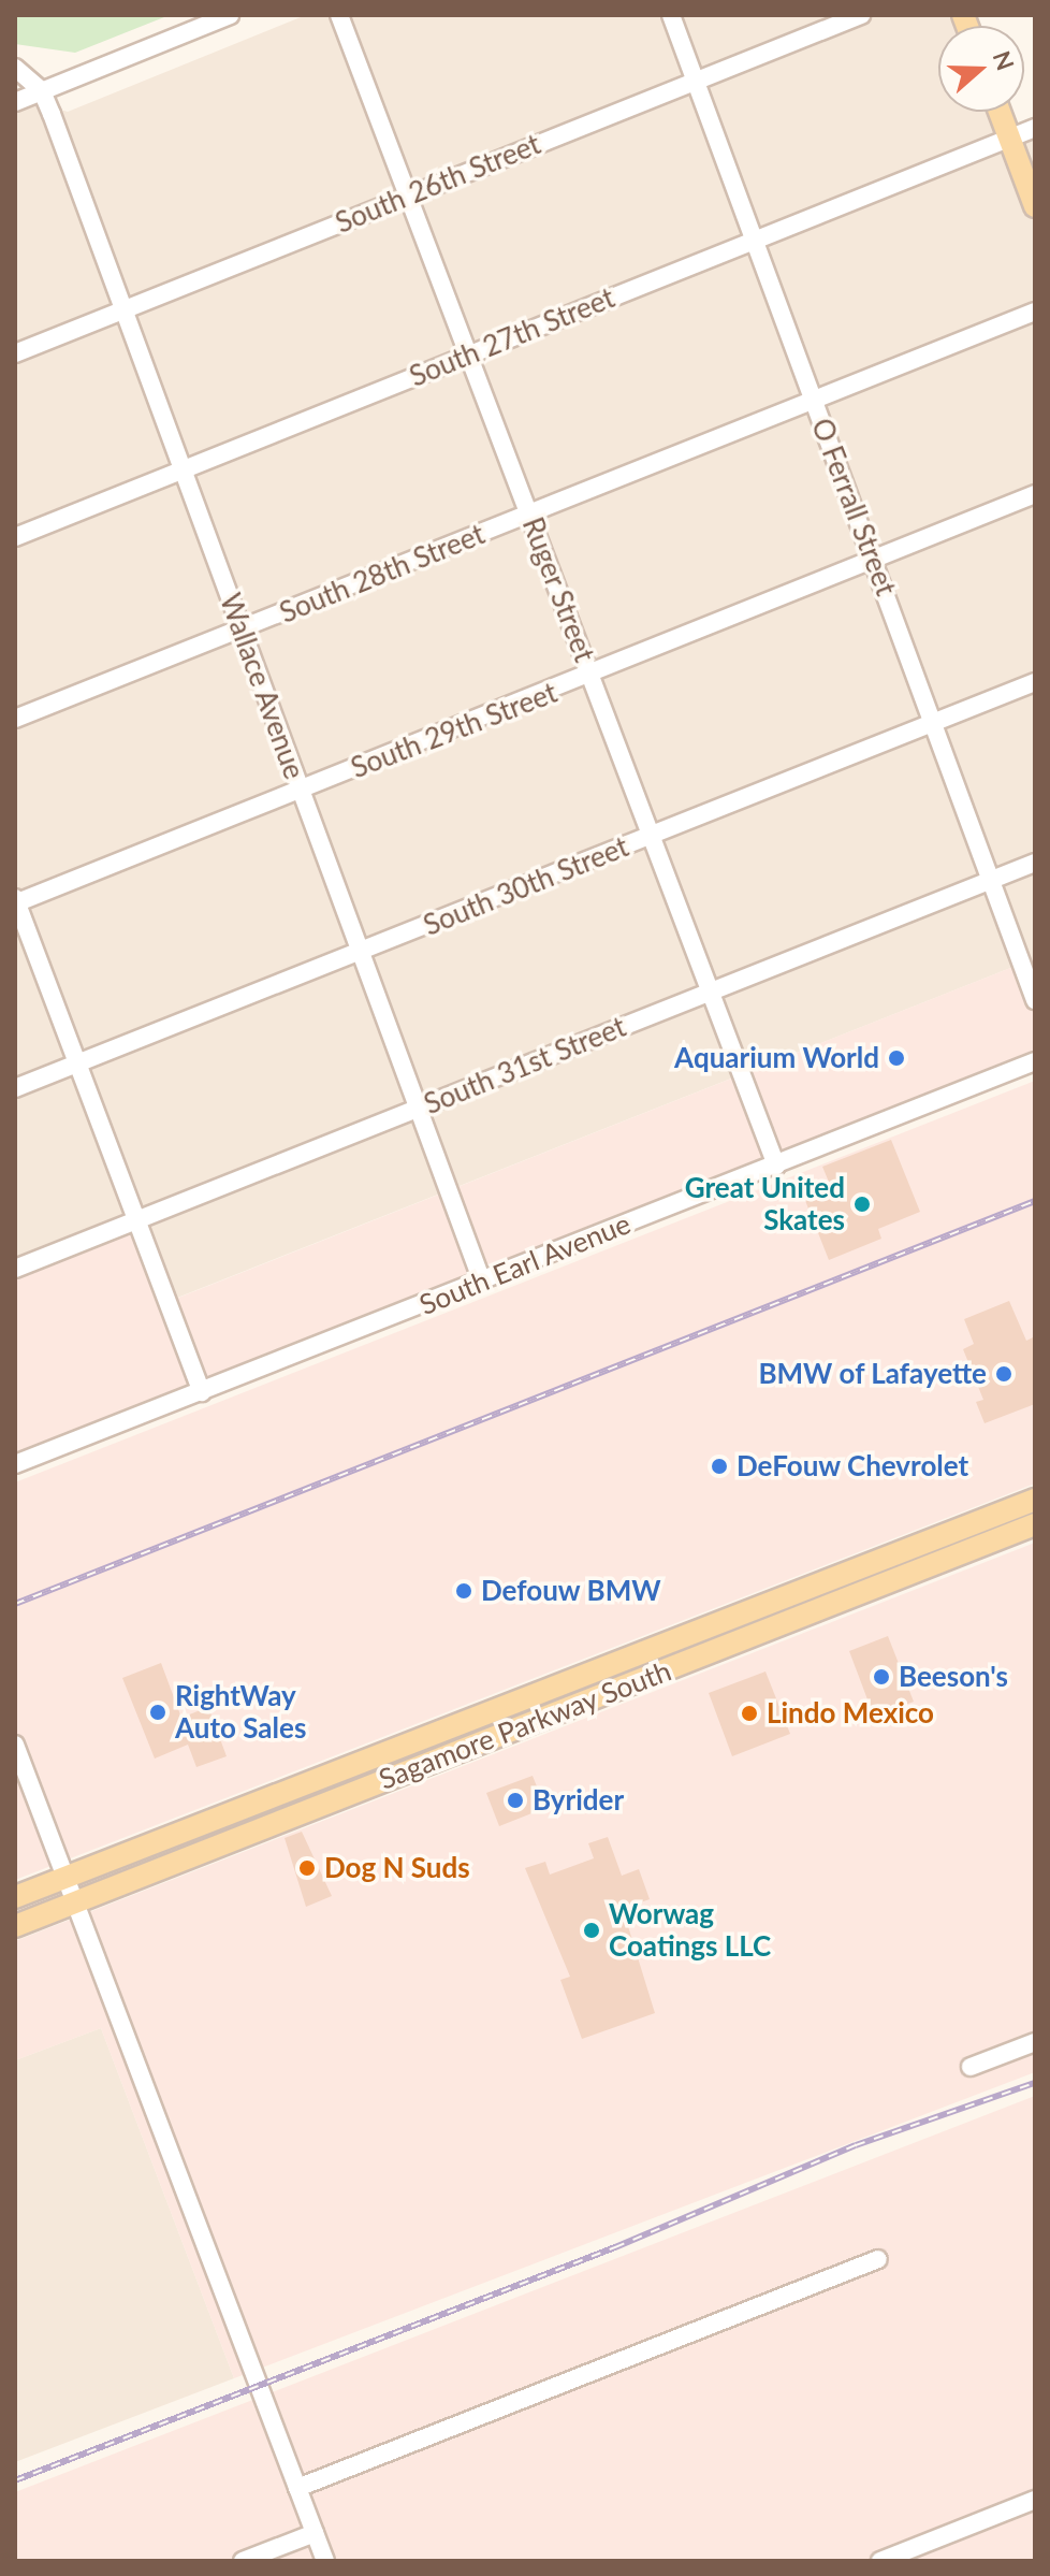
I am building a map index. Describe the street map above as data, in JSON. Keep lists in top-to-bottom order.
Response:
{
  "streets": {
    "main road": ["Sagamore Parkway South"],
    "street": [
      "South 26th Street",
      "South 27th Street",
      "O Ferrall Street",
      "South 28th Street",
      "Ruger Street",
      "Wallace Avenue",
      "South 29th Street",
      "South 30th Street",
      "South 31st Street",
      "South Earl Avenue"
    ]
  },
  "crossings": [
    ["South 26th Street", "O Ferrall Street"],
    ["South 26th Street", "Ruger Street"],
    ["South 26th Street", "Wallace Avenue"],
    ["South 27th Street", "O Ferrall Street"],
    ["South 27th Street", "Ruger Street"],
    ["South 27th Street", "Wallace Avenue"],
    ["O Ferrall Street", "South 28th Street"],
    ["O Ferrall Street", "South 29th Street"],
    ["O Ferrall Street", "South 30th Street"],
    ["O Ferrall Street", "South 31st Street"],
    ["South 28th Street", "Ruger Street"],
    ["South 28th Street", "Wallace Avenue"],
    ["Ruger Street", "South 29th Street"],
    ["Ruger Street", "South 30th Street"],
    ["Ruger Street", "South 31st Street"],
    ["Ruger Street", "South Earl Avenue"],
    ["Wallace Avenue", "South 29th Street"],
    ["Wallace Avenue", "South 30th Street"],
    ["Wallace Avenue", "South 31st Street"],
    ["Wallace Avenue", "South Earl Avenue"]
  ],
  "places": [
    "Aquarium World",
    "Great United Skates",
    "BMW of Lafayette",
    "DeFouw Chevrolet",
    "Defouw BMW",
    "Beeson's",
    "RightWay Auto Sales",
    "Lindo Mexico",
    "Byrider",
    "Dog N Suds",
    "Worwag Coatings LLC"
  ],
  "north": "right"
}
